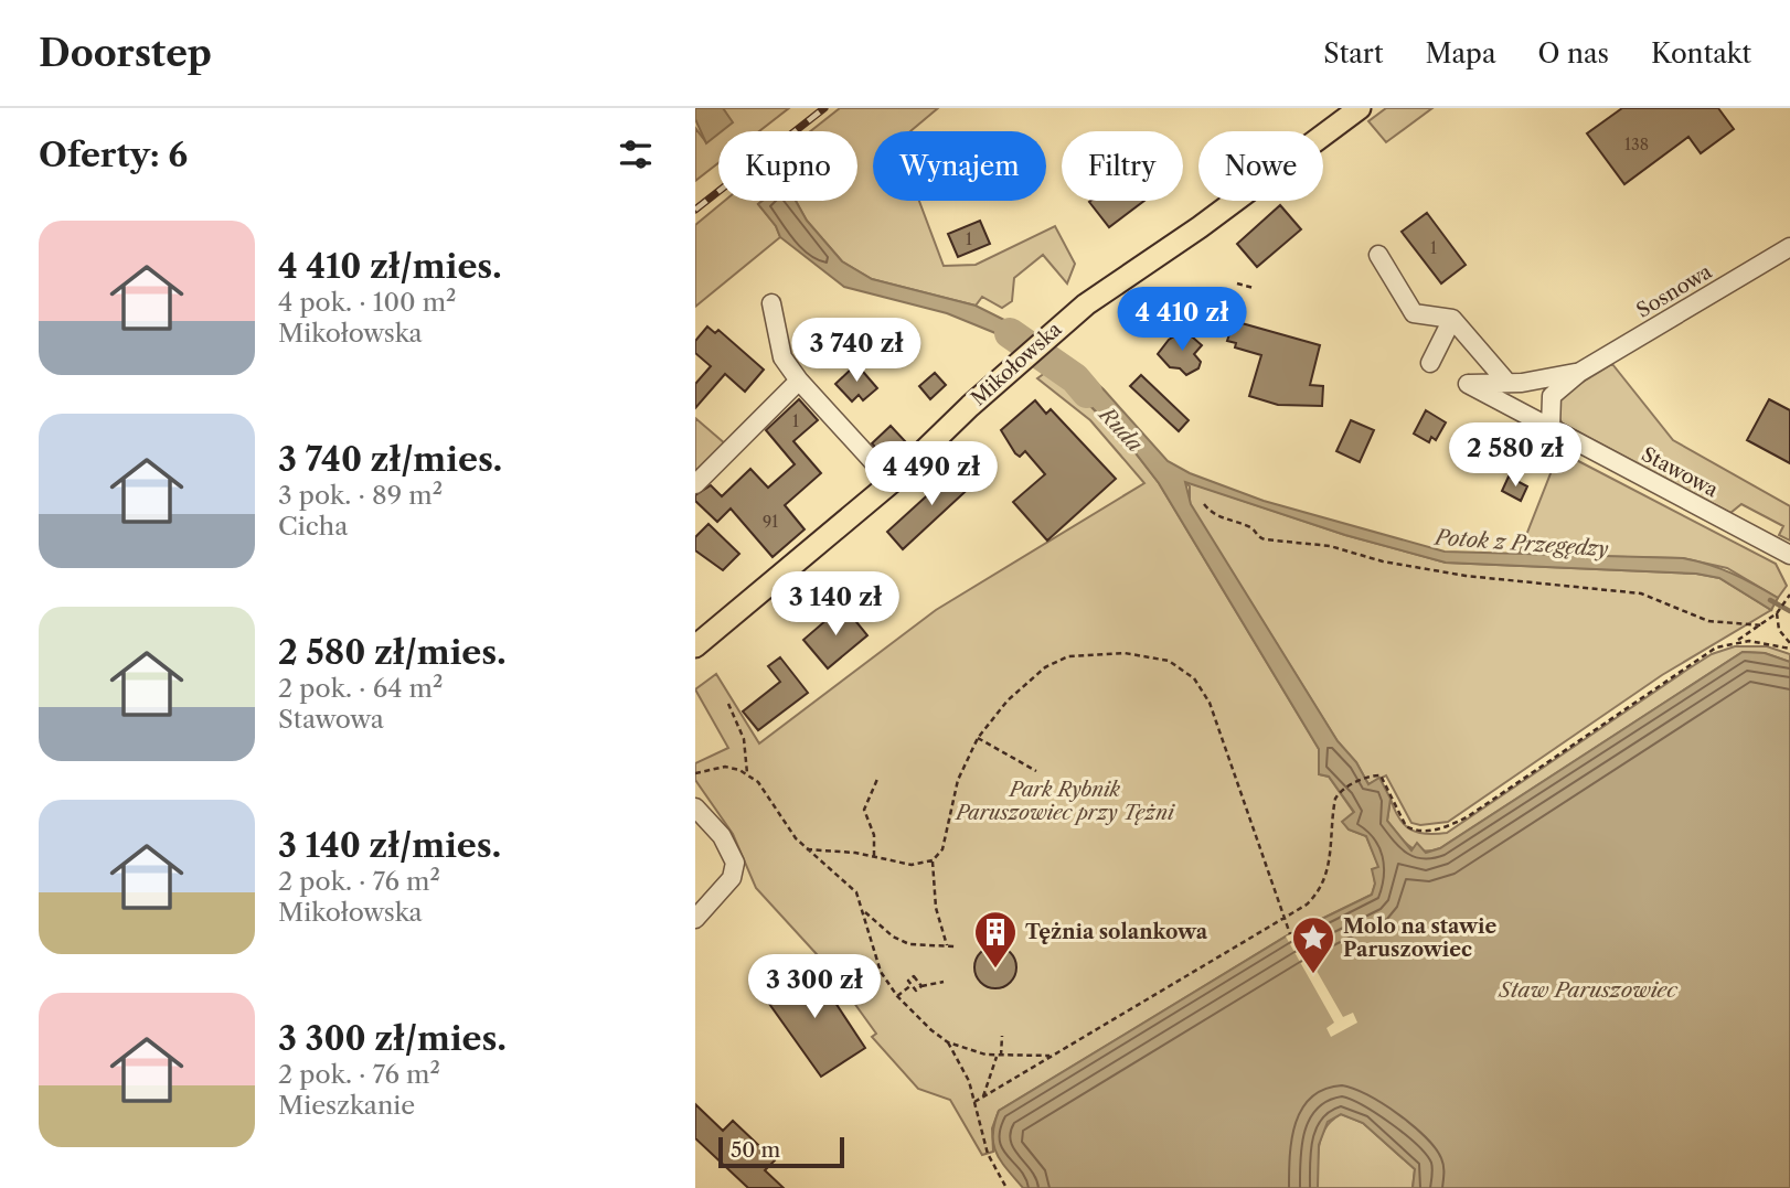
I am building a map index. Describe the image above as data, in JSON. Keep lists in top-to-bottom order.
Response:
{
  "streets": {
    "main road": ["Mikołowska"],
    "street": ["Sosnowa", "Stawowa"]
  },
  "crossings": [
    ["Sosnowa", "Stawowa"]
  ],
  "water": ["Ruda", "Potok z Przegędzy", "Staw Paruszowiec"],
  "parks": ["Park Rybnik Paruszowiec przy Tężni"],
  "places": {
    "building": ["Tężnia solankowa"],
    "place": ["Molo na stawie Paruszowiec"]
  },
  "house_numbers": [
    "138",
    "1",
    "1",
    "1",
    "91"
  ],
  "scale_bar": "50 m",
  "page": {
    "header": "Doorstep",
    "nav": [
      "Start",
      "Mapa",
      "O nas",
      "Kontakt"
    ],
    "heading": "Oferty: 6",
    "chip": [
      "Kupno",
      "Wynajem",
      "Filtry",
      "Nowe"
    ],
    "list": [
      {
        "name": "4 410 zł/mies.",
        "note": "4 pok. · 100 m² · Mikołowska"
      },
      {
        "name": "3 740 zł/mies.",
        "note": "3 pok. · 89 m² · Cicha"
      },
      {
        "name": "2 580 zł/mies.",
        "note": "2 pok. · 64 m² · Stawowa"
      },
      {
        "name": "3 140 zł/mies.",
        "note": "2 pok. · 76 m² · Mikołowska"
      },
      {
        "name": "3 300 zł/mies.",
        "note": "2 pok. · 76 m² · Mieszkanie"
      }
    ],
    "price": [
      "4 410 zł",
      "3 740 zł",
      "2 580 zł",
      "4 490 zł",
      "3 140 zł",
      "3 300 zł"
    ],
    "scale": "50 m"
  }
}
